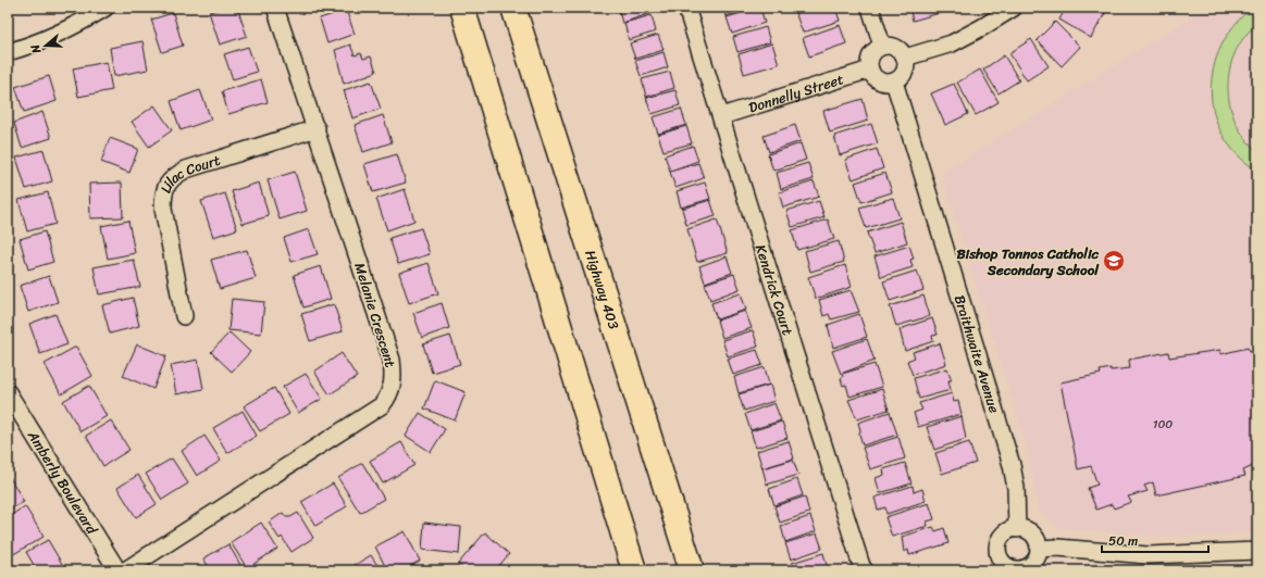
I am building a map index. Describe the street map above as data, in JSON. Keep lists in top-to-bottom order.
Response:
{
  "streets": {
    "highway": ["Highway 403"],
    "street": [
      "Donnelly Street",
      "Lilac Court",
      "Kendrick Court",
      "Melanie Crescent",
      "Braithwaite Avenue",
      "Amberly Boulevard"
    ]
  },
  "crossings": [
    ["Donnelly Street", "Kendrick Court"],
    ["Donnelly Street", "Braithwaite Avenue"],
    ["Lilac Court", "Melanie Crescent"]
  ],
  "places": {
    "school or university": ["Bishop Tonnos Catholic Secondary School"]
  },
  "house_numbers": ["100"],
  "scale_bar": "50 m",
  "north": "left"
}
